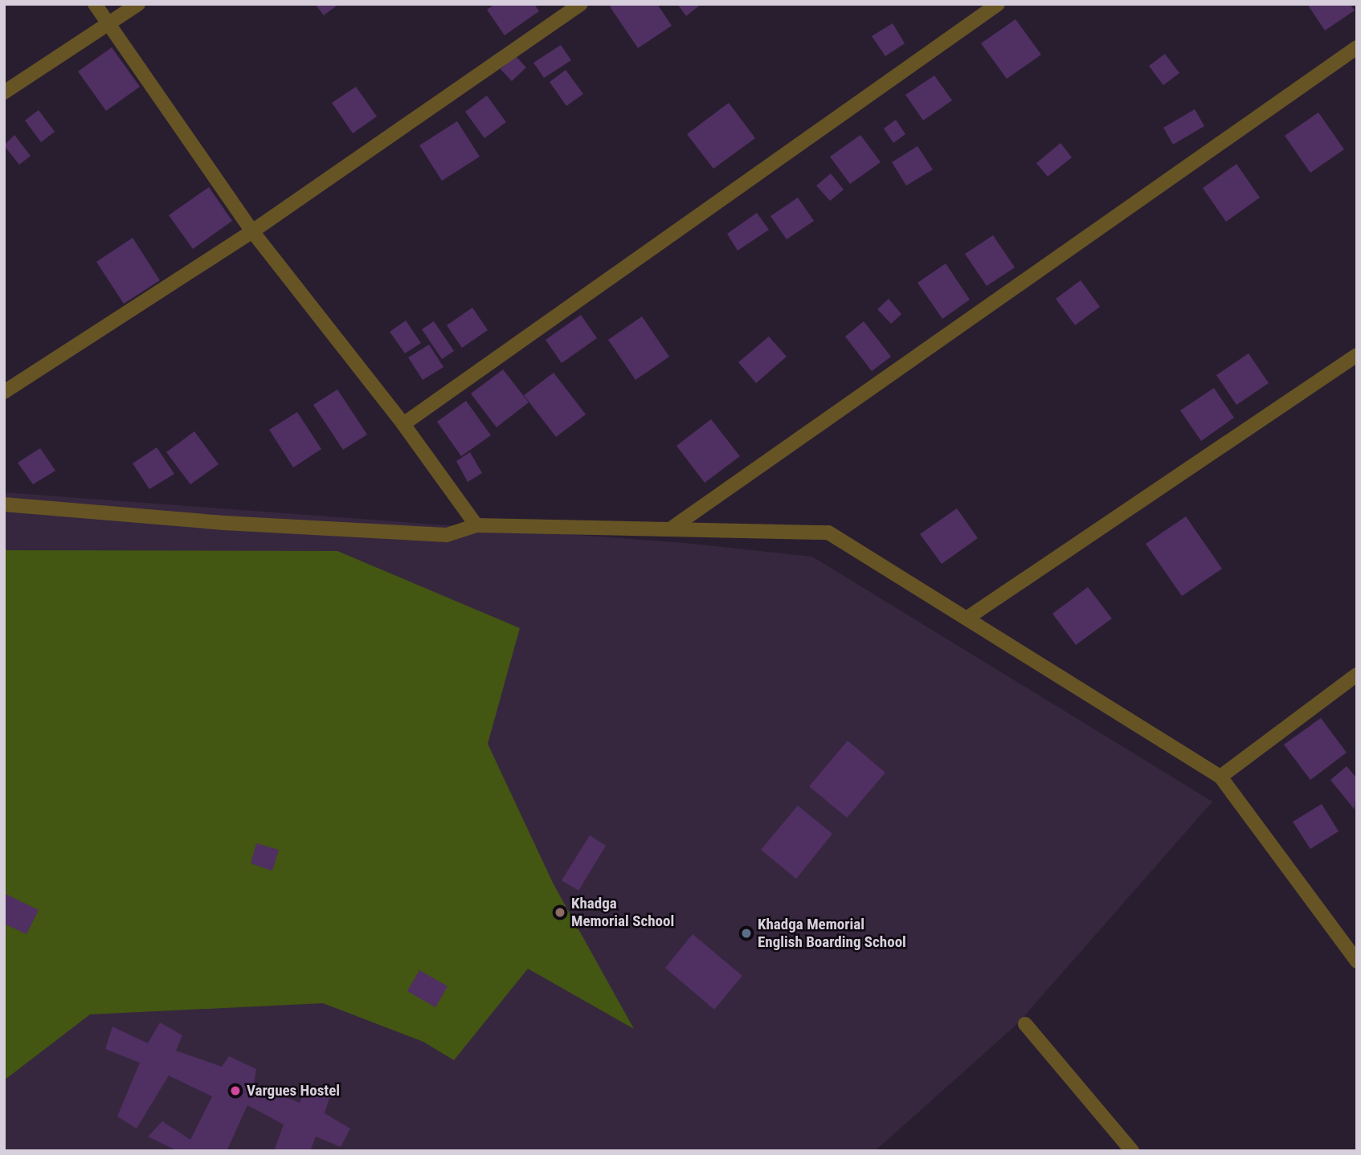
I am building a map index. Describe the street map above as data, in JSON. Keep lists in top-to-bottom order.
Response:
{
  "places": ["Khadga Memorial School", "Khadga Memorial English Boarding School", "Vargues Hostel"]
}
